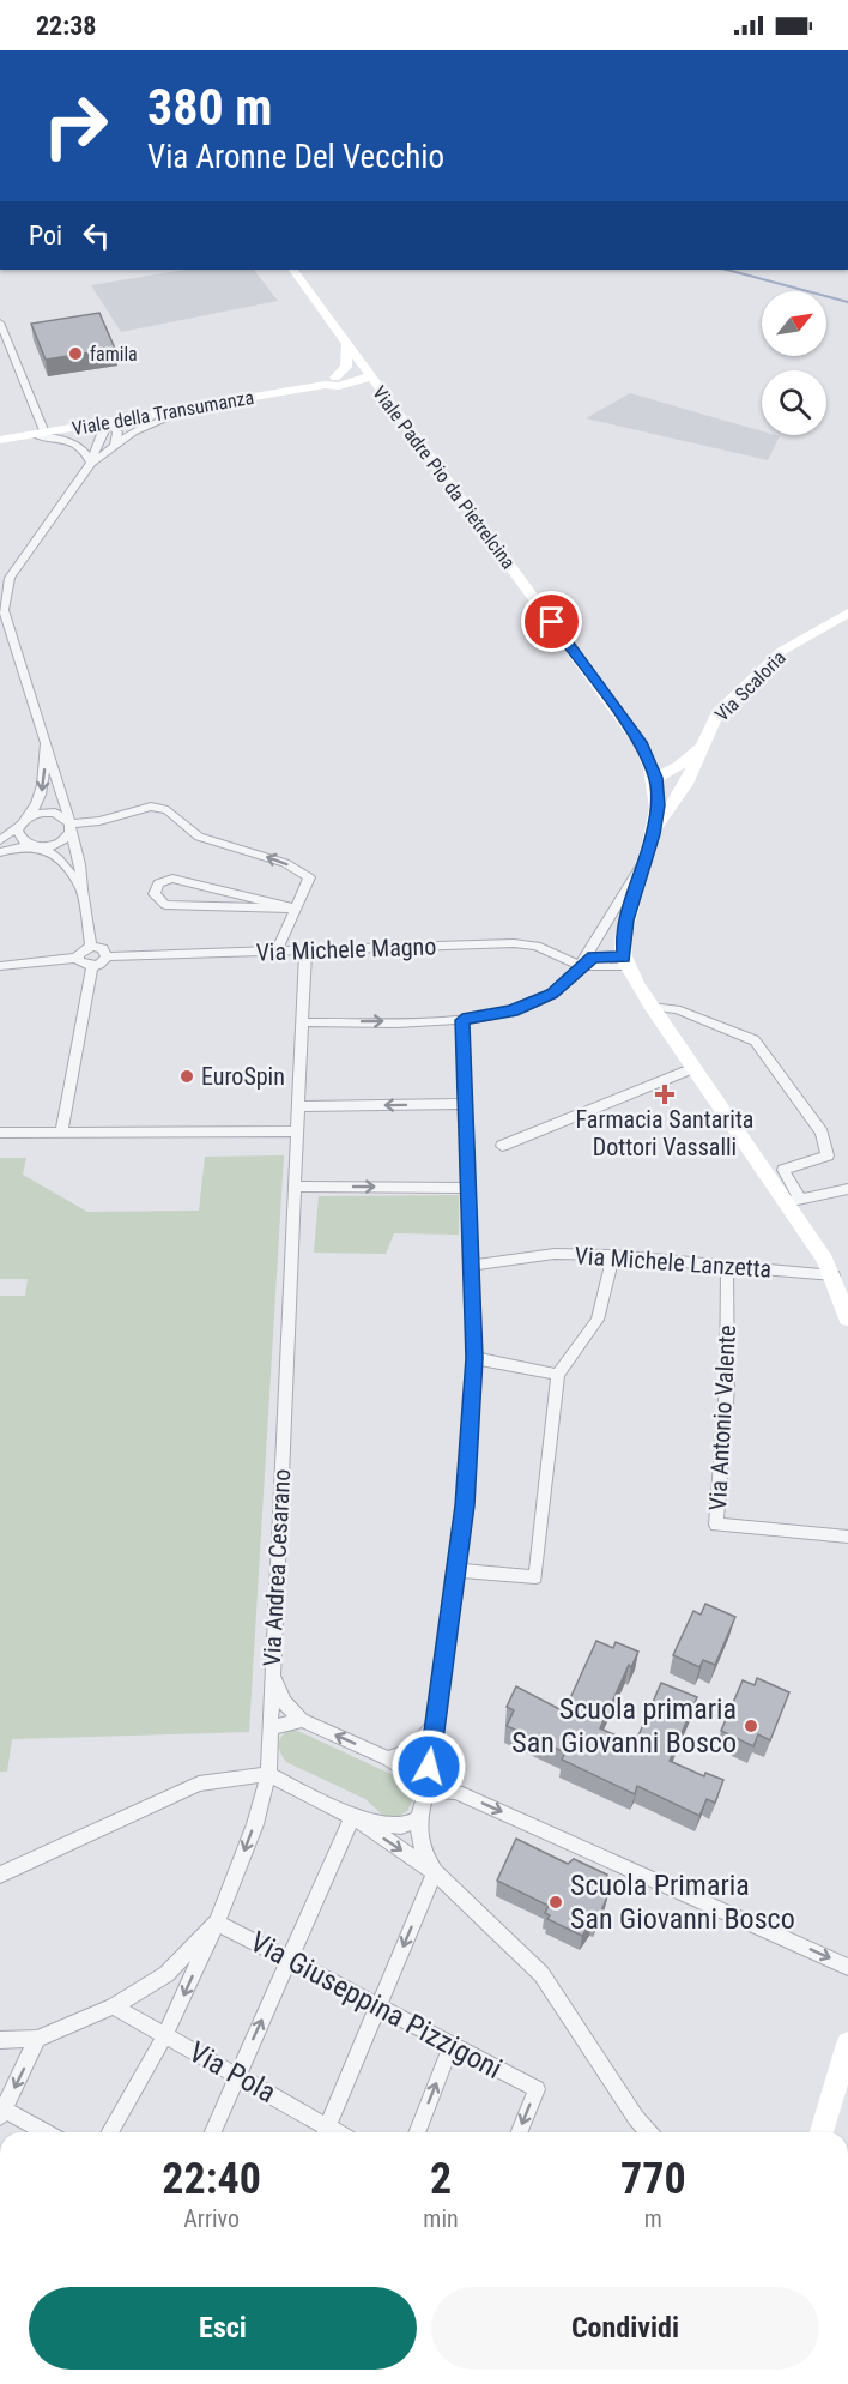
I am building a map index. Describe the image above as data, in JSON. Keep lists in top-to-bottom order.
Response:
{
  "streets": {
    "main road": ["Viale della Transumanza", "Viale Padre Pio da Pietrelcina", "Via Scaloria"],
    "street": [
      "Via Michele Magno",
      "Via Michele Lanzetta",
      "Via Antonio Valente",
      "Via Andrea Cesarano",
      "Via Giuseppina Pizzigoni",
      "Via Pola"
    ]
  },
  "crossings": [
    ["Viale della Transumanza", "Viale Padre Pio da Pietrelcina"],
    ["Viale Padre Pio da Pietrelcina", "Via Scaloria"],
    ["Via Scaloria", "Via Michele Magno"],
    ["Via Scaloria", "Via Andrea Cesarano"],
    ["Via Michele Magno", "Via Andrea Cesarano"],
    ["Via Michele Lanzetta", "Via Antonio Valente"],
    ["Via Andrea Cesarano", "Via Giuseppina Pizzigoni"],
    ["Via Andrea Cesarano", "Via Pola"]
  ],
  "places": {
    "other": [
      "famila",
      "EuroSpin",
      "Scuola primaria San Giovanni Bosco",
      "Scuola Primaria San Giovanni Bosco"
    ],
    "health": ["Farmacia Santarita Dottori Vassalli"]
  },
  "north": "top right",
  "page": {
    "status": "22:38",
    "turn": ["380 m", "Via Aronne Del Vecchio"],
    "then": "Poi",
    "eta": [
      "22:40",
      "Arrivo",
      "2",
      "min",
      "770",
      "m"
    ],
    "buttons": ["Esci", "Condividi"]
  }
}
